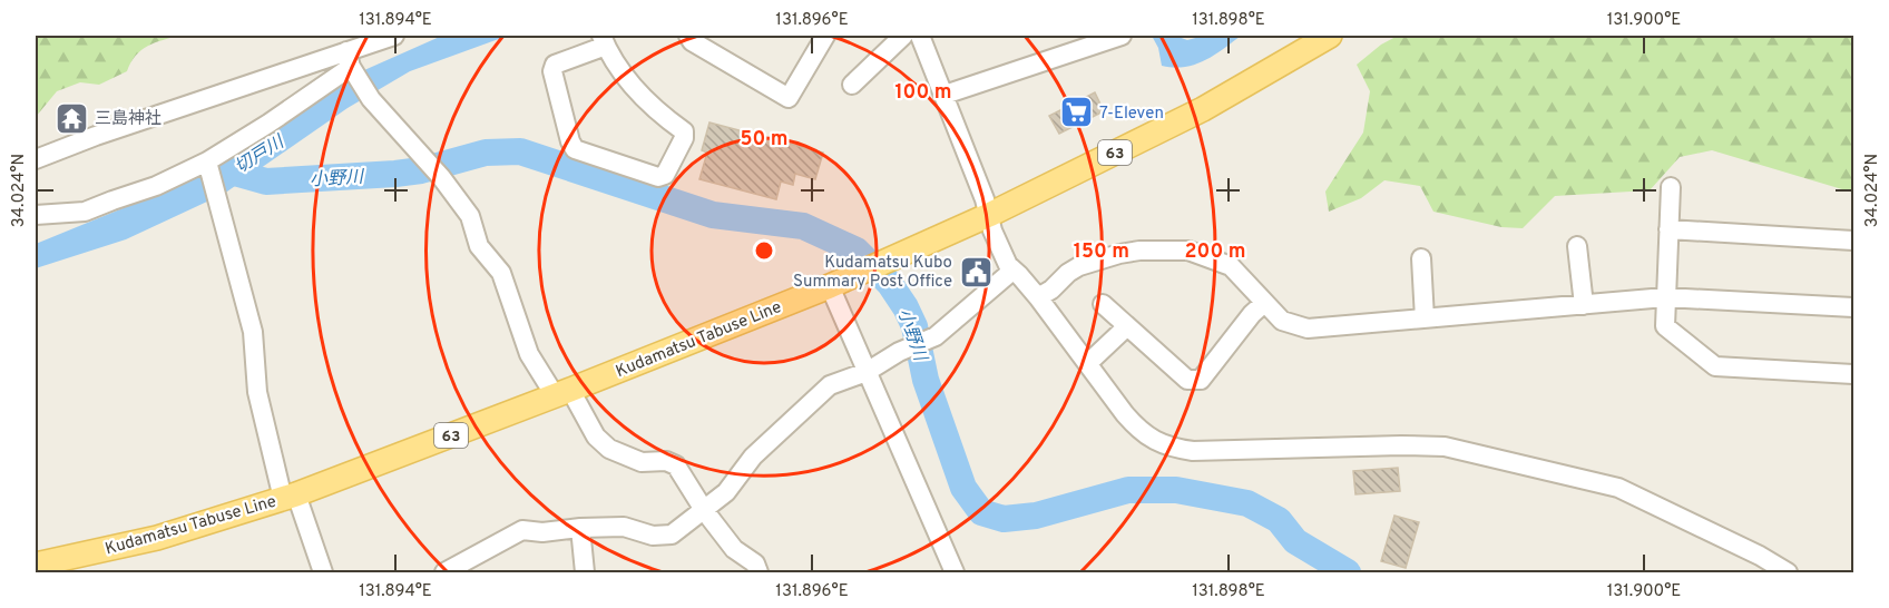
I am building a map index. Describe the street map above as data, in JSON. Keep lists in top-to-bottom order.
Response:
{
  "streets": {
    "main road": ["63", "Kudamatsu Tabuse Line"]
  },
  "water": ["切戸川", "小野川"],
  "places": {
    "supermarket": ["7-Eleven"],
    "temple": ["三島神社"],
    "public building": ["Kudamatsu Kubo Summary Post Office"]
  },
  "coordinates": [
    "131.894°E",
    "131.896°E",
    "131.898°E",
    "131.900°E",
    "34.024°N"
  ],
  "rings": [
    "100 m",
    "50 m",
    "150 m",
    "200 m"
  ]
}
